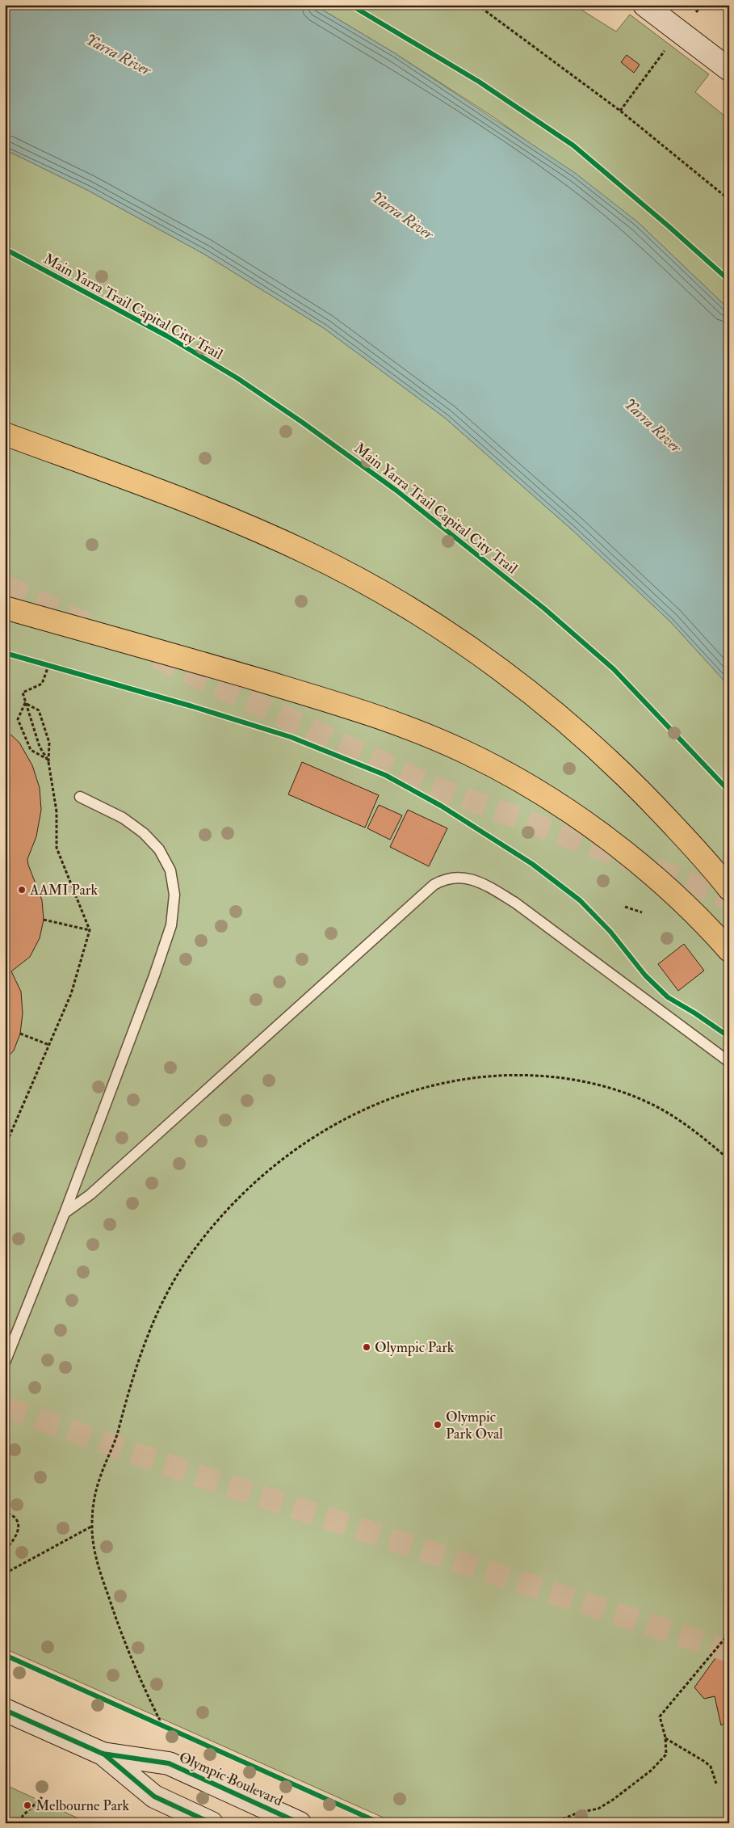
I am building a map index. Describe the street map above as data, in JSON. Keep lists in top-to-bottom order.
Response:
{
  "streets": {
    "main road": ["Olympic Boulevard"],
    "cycle path": ["Main Yarra Trail Capital City Trail"]
  },
  "water": ["Yarra River"],
  "places": [
    "AAMI Park",
    "Olympic Park",
    "Olympic Park Oval",
    "Melbourne Park"
  ]
}
